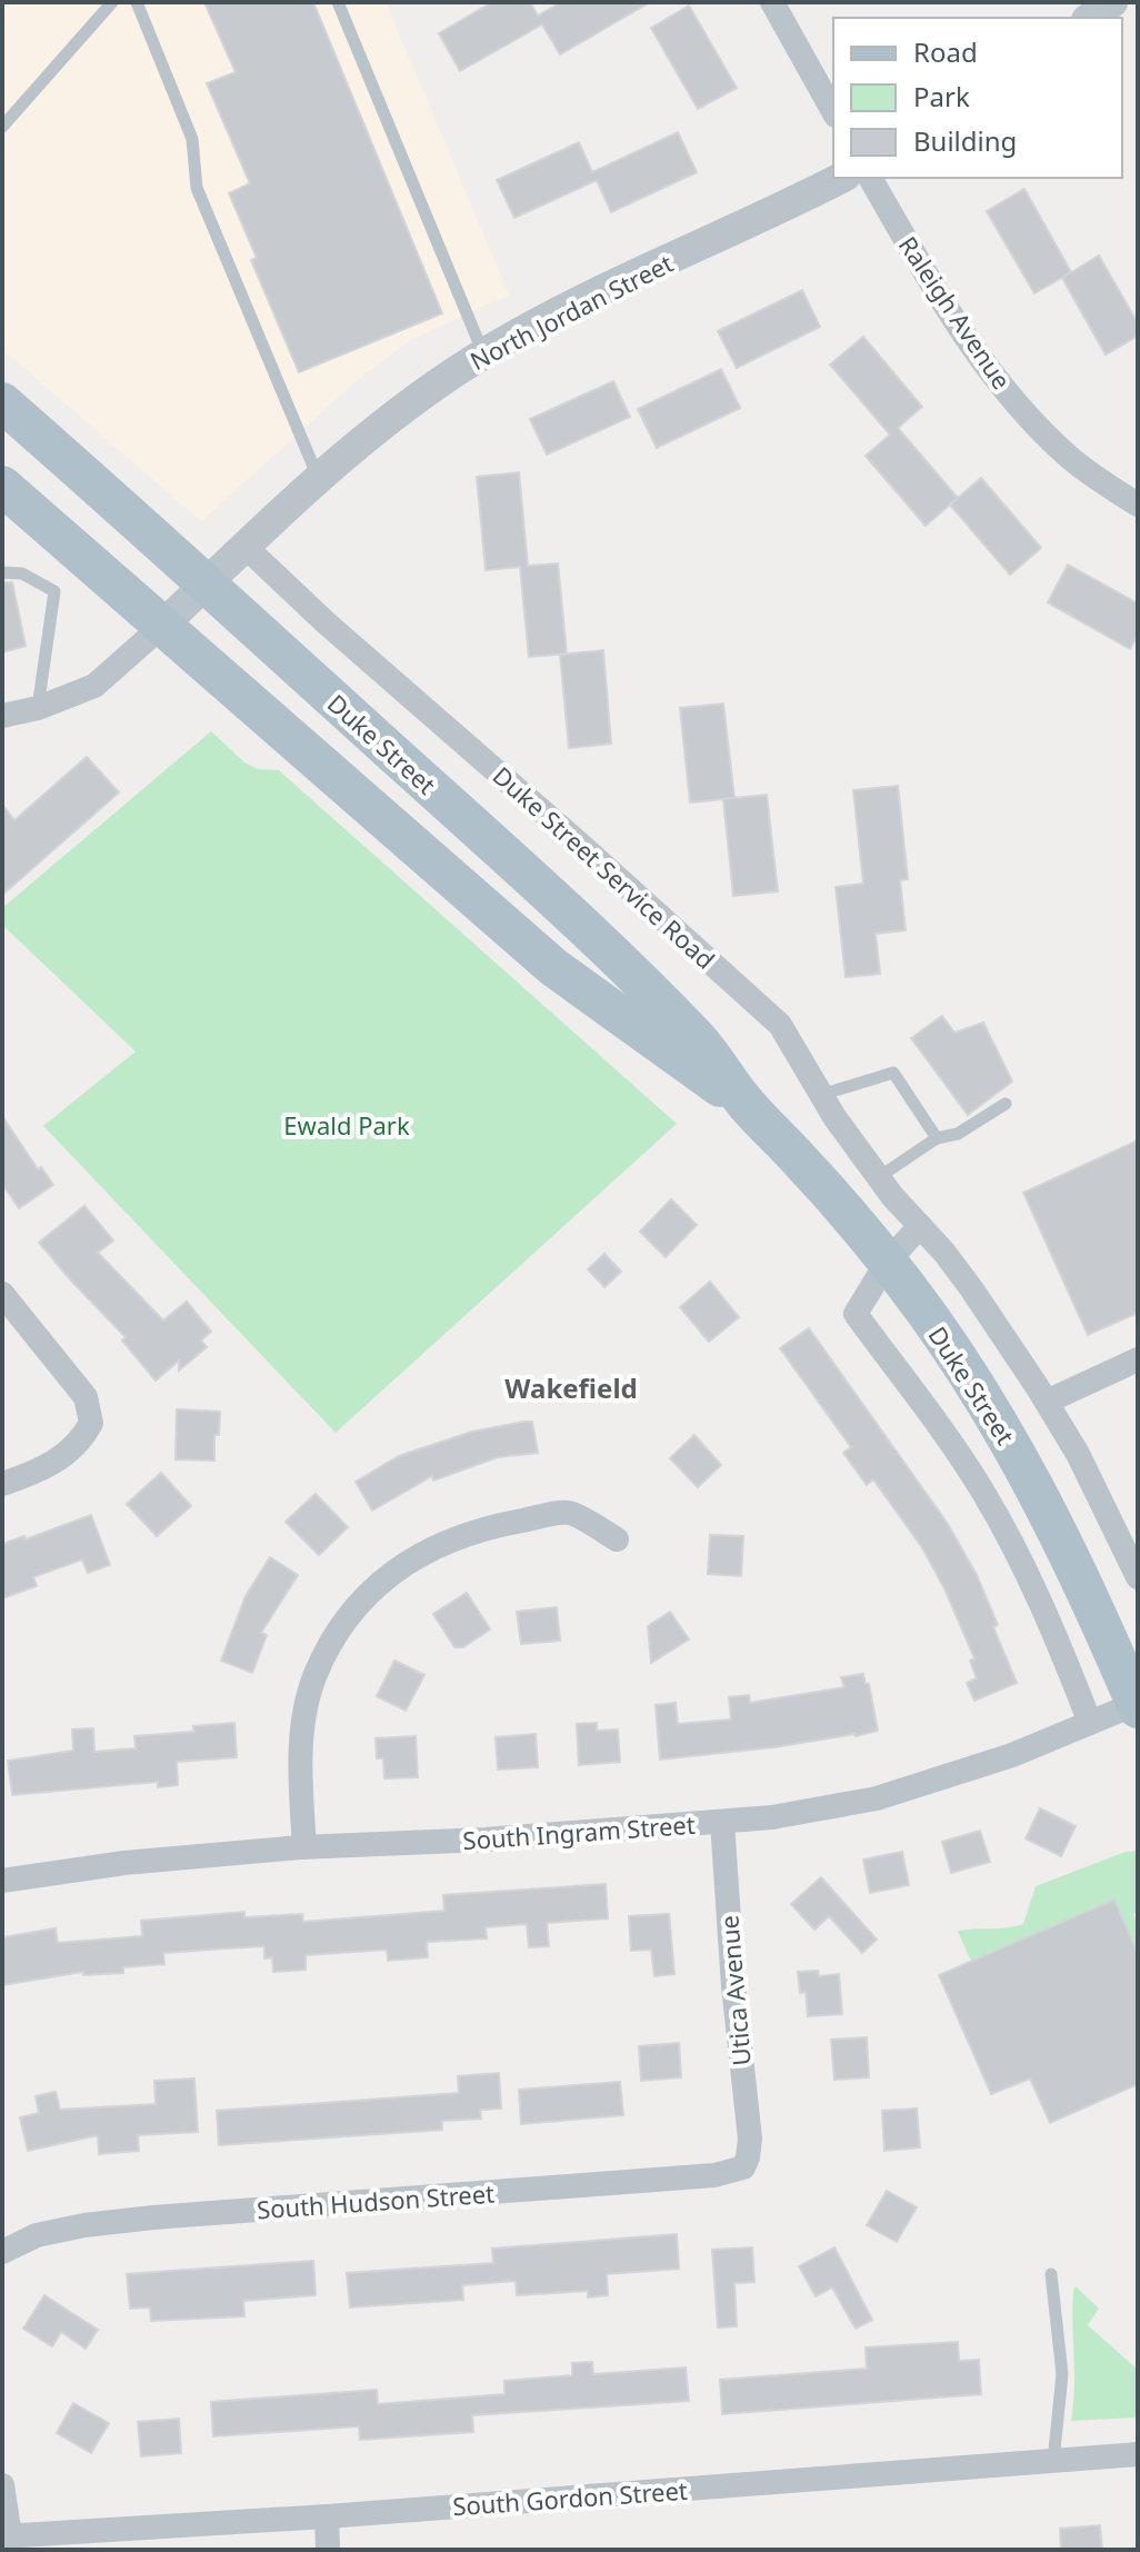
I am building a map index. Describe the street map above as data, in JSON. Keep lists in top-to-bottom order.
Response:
{
  "streets": {
    "main road": ["Duke Street"],
    "street": [
      "North Jordan Street",
      "Raleigh Avenue",
      "Duke Street Service Road",
      "South Ingram Street",
      "Utica Avenue",
      "South Hudson Street",
      "South Gordon Street"
    ]
  },
  "crossings": [
    ["North Jordan Street", "Duke Street"],
    ["North Jordan Street", "Duke Street Service Road"],
    ["Duke Street", "South Ingram Street"],
    ["South Ingram Street", "Utica Avenue"],
    ["Utica Avenue", "South Hudson Street"]
  ],
  "districts": ["Wakefield"],
  "parks": ["Ewald Park"],
  "legend": ["Road", "Park", "Building"]
}
